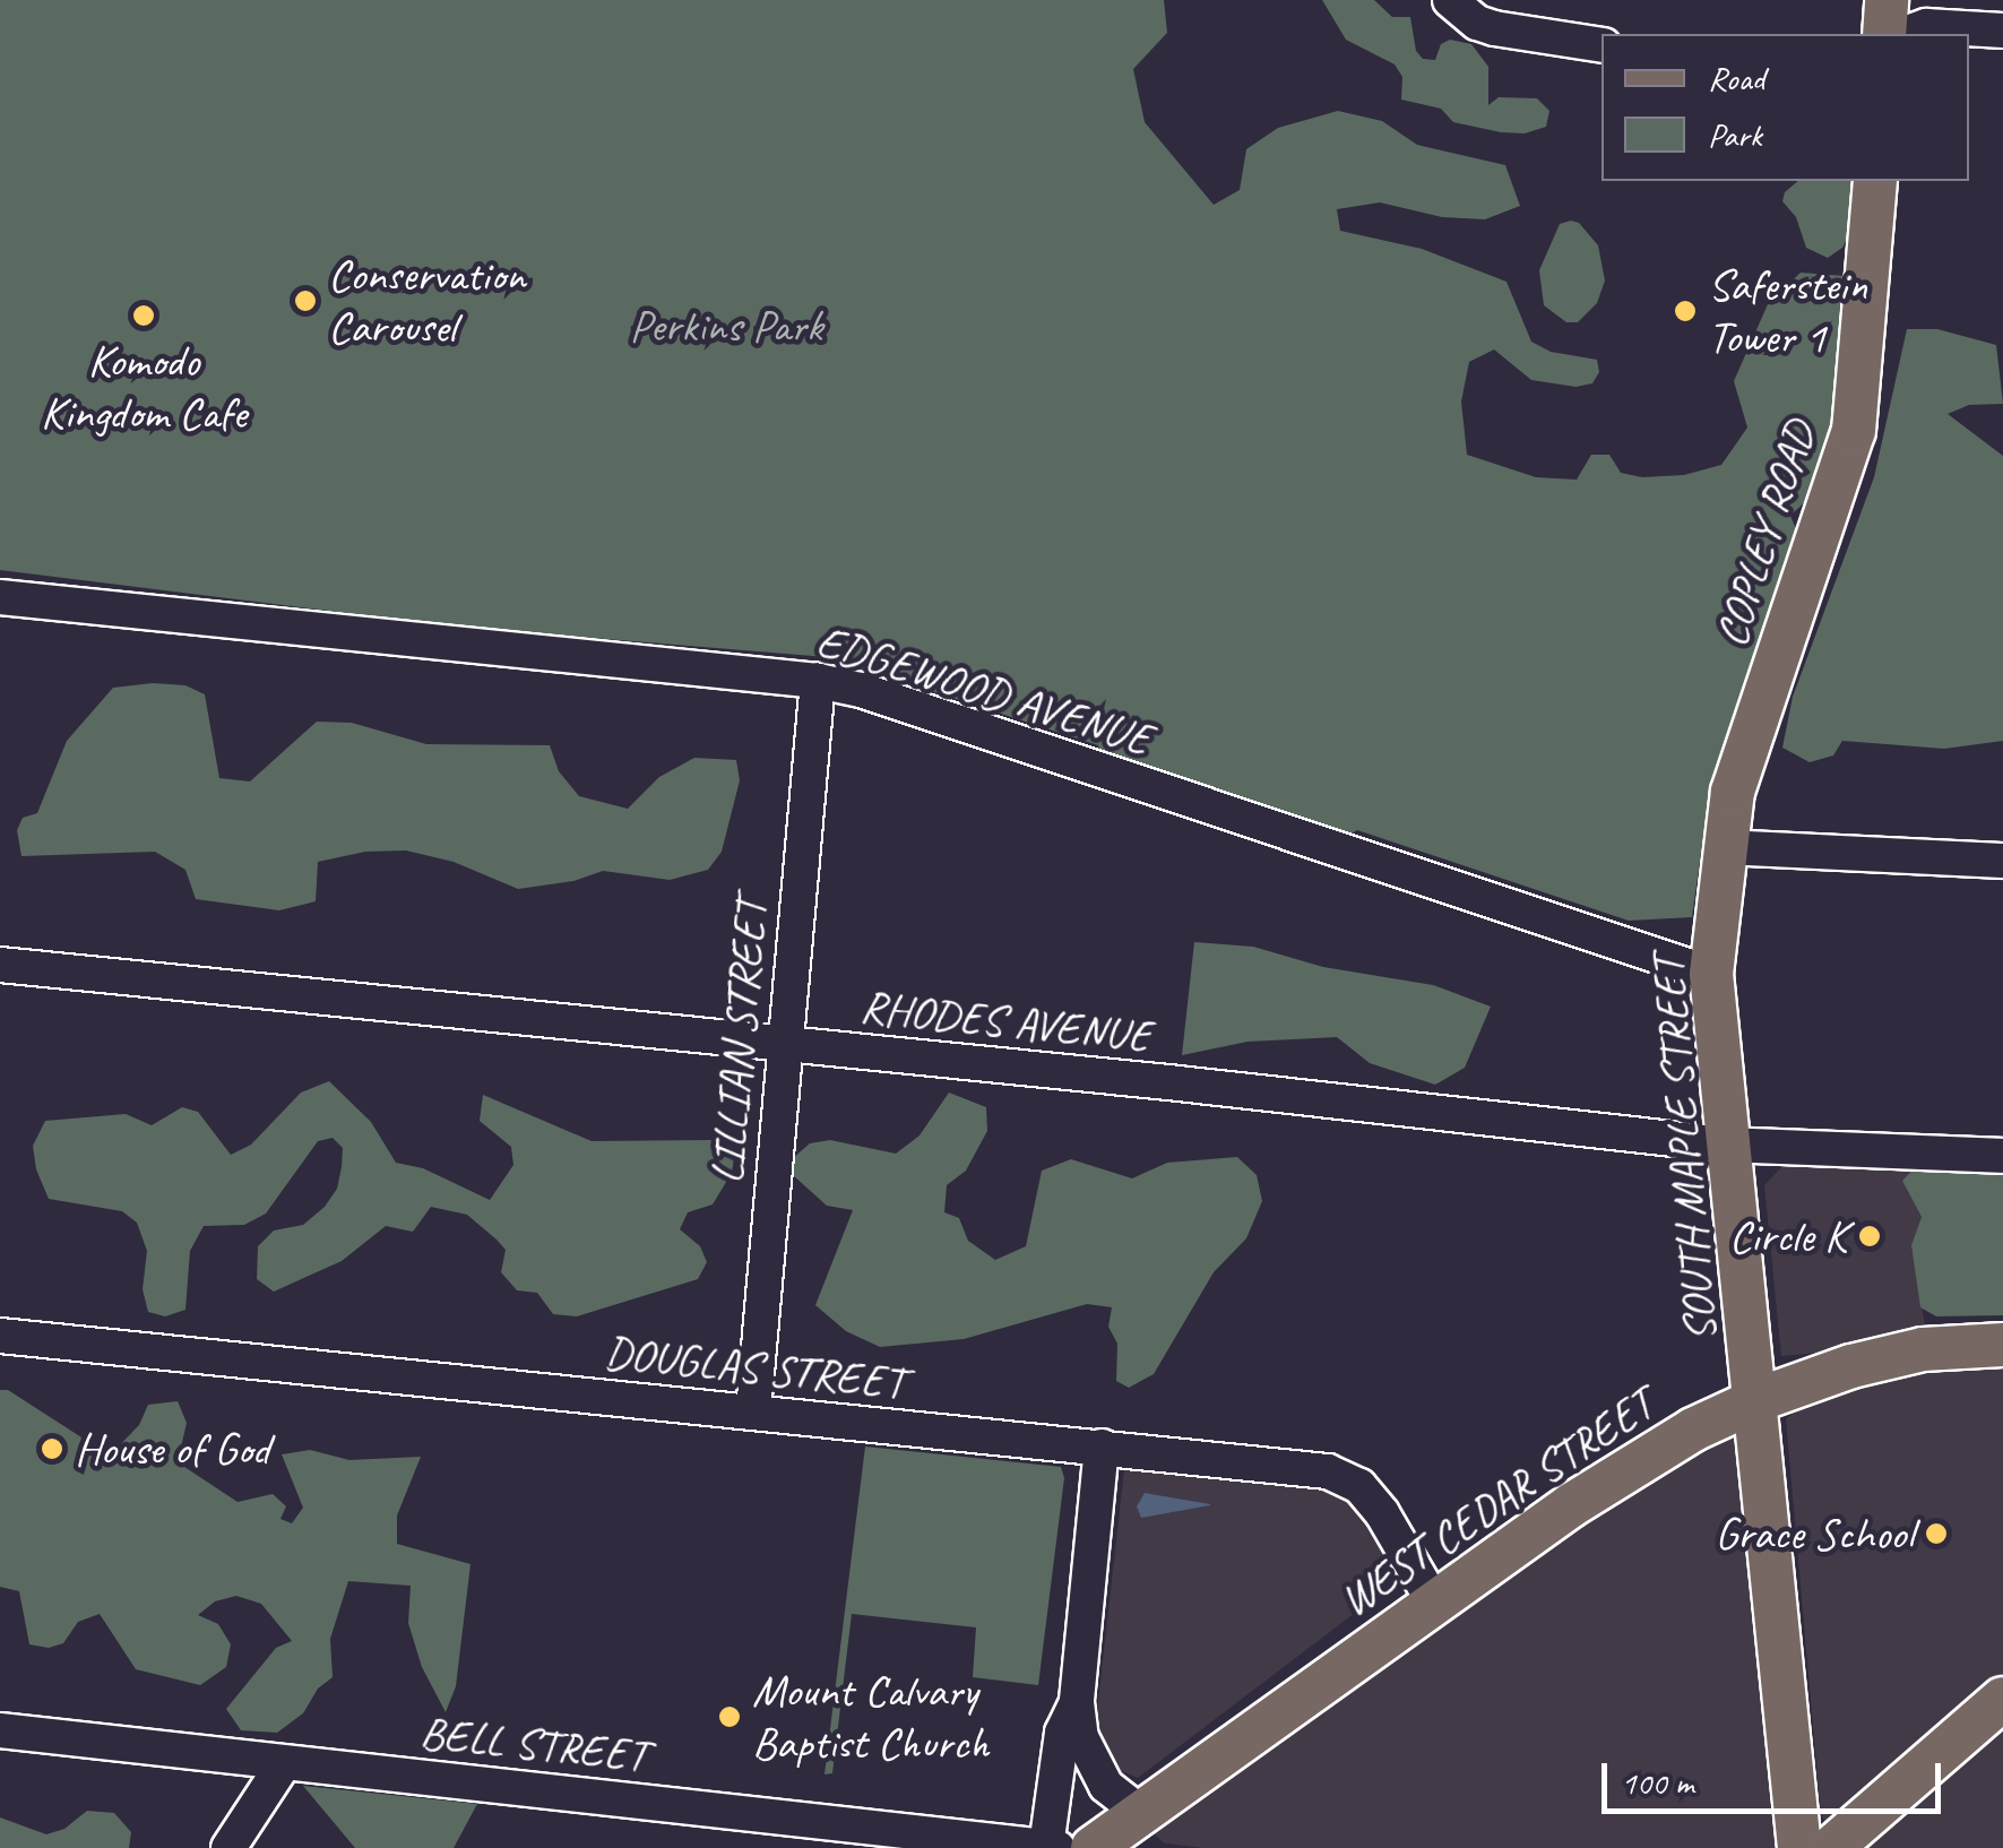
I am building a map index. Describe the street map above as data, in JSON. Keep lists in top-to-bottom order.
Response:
{
  "streets": {
    "main road": ["COPLEY ROAD", "SOUTH MAPLE STREET", "WEST CEDAR STREET"],
    "street": [
      "EDGEWOOD AVENUE",
      "RHODES AVENUE",
      "LILLIAN STREET",
      "DOUGLAS STREET",
      "BELL STREET"
    ]
  },
  "crossings": [
    ["COPLEY ROAD", "SOUTH MAPLE STREET"],
    ["EDGEWOOD AVENUE", "LILLIAN STREET"],
    ["EDGEWOOD AVENUE", "SOUTH MAPLE STREET"],
    ["RHODES AVENUE", "LILLIAN STREET"],
    ["RHODES AVENUE", "SOUTH MAPLE STREET"],
    ["LILLIAN STREET", "DOUGLAS STREET"],
    ["SOUTH MAPLE STREET", "WEST CEDAR STREET"],
    ["DOUGLAS STREET", "WEST CEDAR STREET"]
  ],
  "parks": ["Perkins Park"],
  "places": [
    "Conservation Carousel",
    "Saferstein Tower 1",
    "Komodo Kingdom Cafe",
    "Circle K",
    "House of God",
    "Grace School",
    "Mount Calvary Baptist Church"
  ],
  "legend": ["Road", "Park"],
  "scale_bar": "100 m"
}
